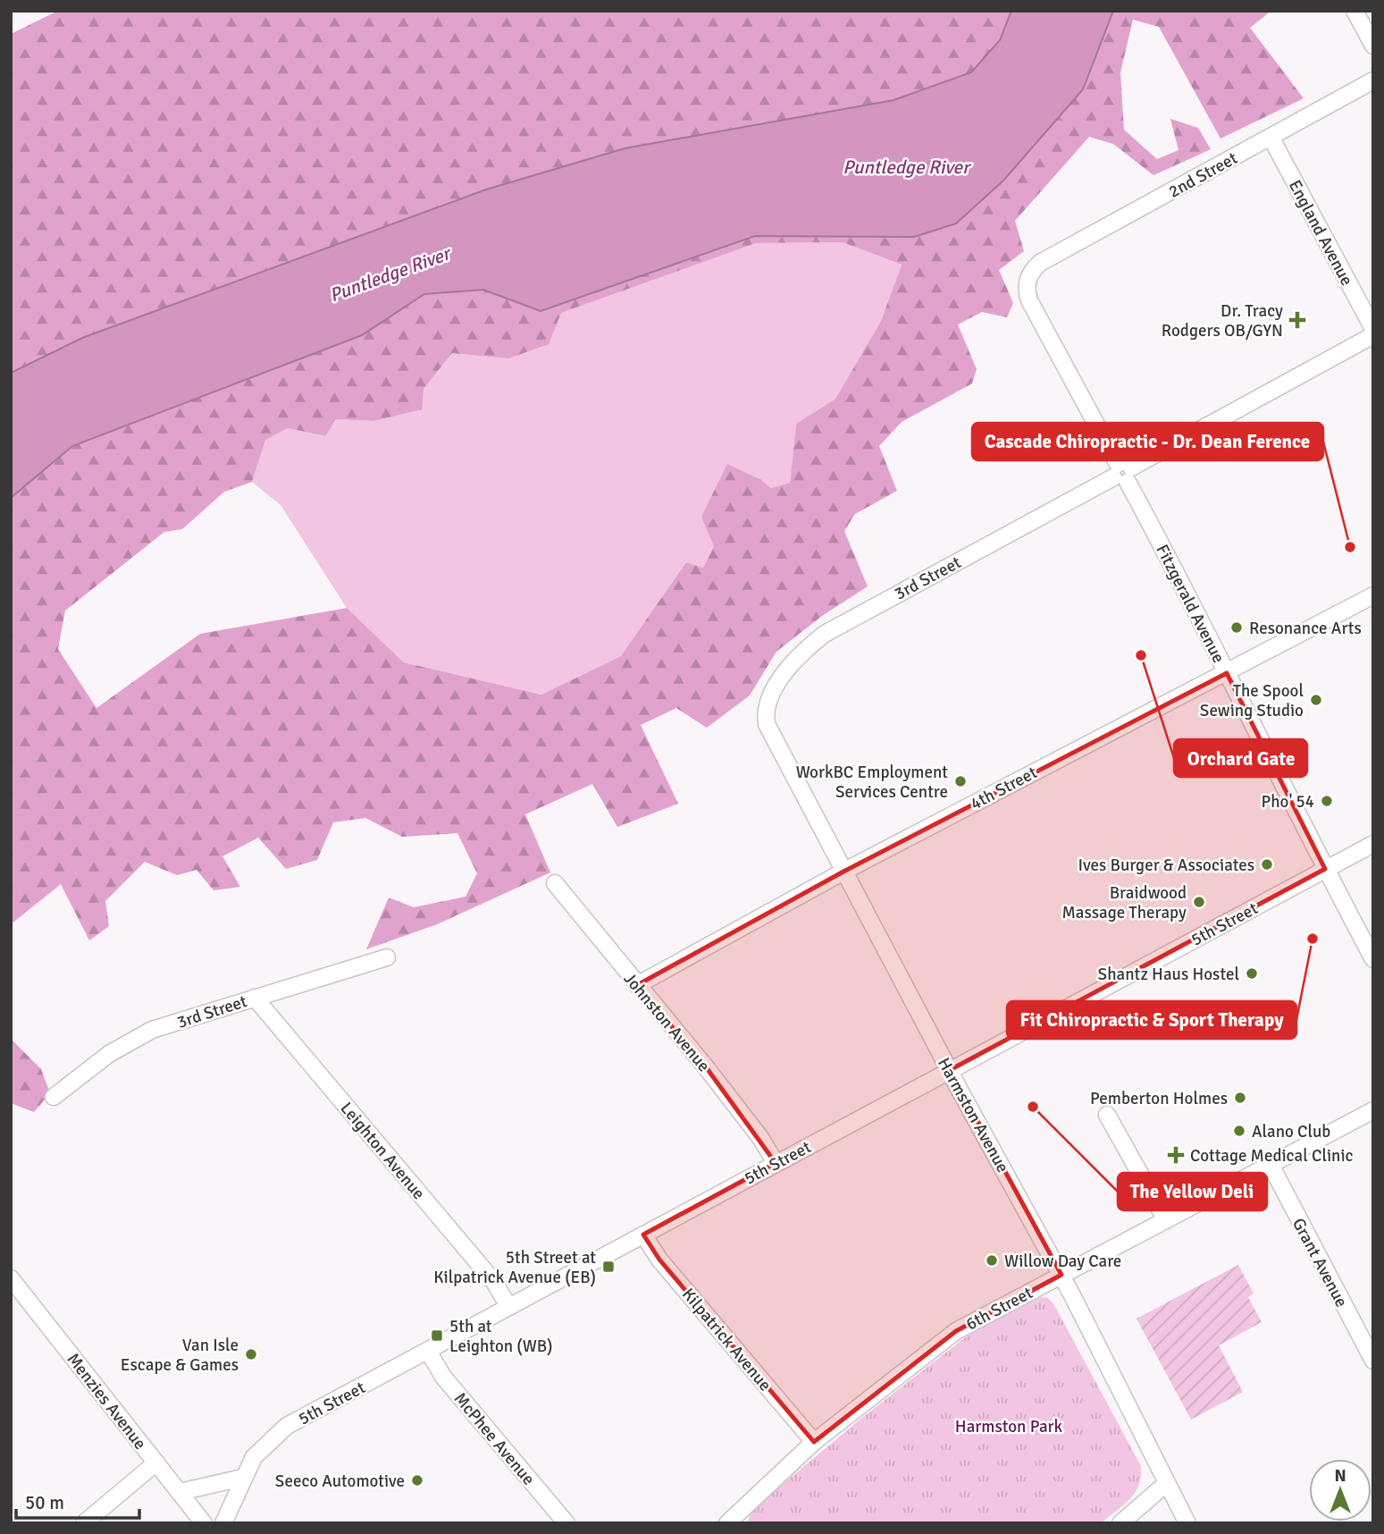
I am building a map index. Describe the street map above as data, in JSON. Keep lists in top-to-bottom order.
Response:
{
  "streets": {
    "street": [
      "2nd Street",
      "England Avenue",
      "3rd Street",
      "Fitzgerald Avenue",
      "4th Street",
      "5th Street",
      "Johnston Avenue",
      "Harmston Avenue",
      "Leighton Avenue",
      "Grant Avenue",
      "6th Street",
      "Kilpatrick Avenue",
      "Menzies Avenue",
      "McPhee Avenue"
    ]
  },
  "crossings": [
    ["2nd Street", "England Avenue"],
    ["2nd Street", "Fitzgerald Avenue"],
    ["3rd Street", "Fitzgerald Avenue"],
    ["3rd Street", "Harmston Avenue"],
    ["3rd Street", "Leighton Avenue"],
    ["Fitzgerald Avenue", "4th Street"],
    ["Fitzgerald Avenue", "5th Street"],
    ["4th Street", "Johnston Avenue"],
    ["4th Street", "Harmston Avenue"],
    ["5th Street", "Johnston Avenue"],
    ["5th Street", "Harmston Avenue"],
    ["5th Street", "Leighton Avenue"],
    ["5th Street", "Kilpatrick Avenue"],
    ["5th Street", "McPhee Avenue"],
    ["Harmston Avenue", "6th Street"],
    ["Grant Avenue", "6th Street"],
    ["6th Street", "Kilpatrick Avenue"]
  ],
  "water": ["Puntledge River"],
  "parks": ["Harmston Park"],
  "places": {
    "health": ["Dr. Tracy Rodgers OB/GYN", "Cottage Medical Clinic"],
    "other": [
      "Cascade Chiropractic - Dr. Dean Ference",
      "Resonance Arts",
      "Orchard Gate",
      "The Spool Sewing Studio",
      "WorkBC Employment Services Centre",
      "Pho' 54",
      "Ives Burger & Associates",
      "Braidwood Massage Therapy",
      "Fit Chiropractic & Sport Therapy",
      "Shantz Haus Hostel",
      "Pemberton Holmes",
      "The Yellow Deli",
      "Alano Club",
      "Willow Day Care",
      "Van Isle Escape & Games",
      "Seeco Automotive"
    ],
    "transit": ["5th Street at Kilpatrick Avenue (EB)", "5th at Leighton (WB)"]
  },
  "scale_bar": "50 m",
  "north": "top"
}
